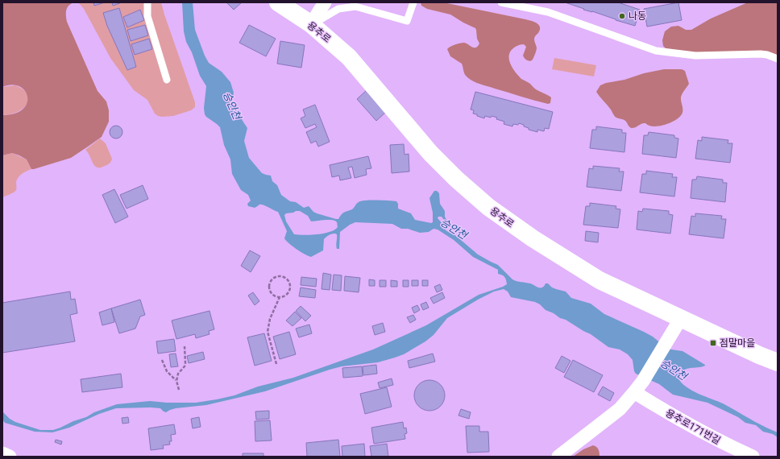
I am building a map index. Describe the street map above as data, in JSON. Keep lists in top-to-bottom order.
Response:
{
  "streets": {
    "street": ["용추로", "용추로171번길"]
  },
  "water": ["승안천"],
  "places": {
    "other": ["나동"],
    "transit": ["점말마을"]
  }
}
